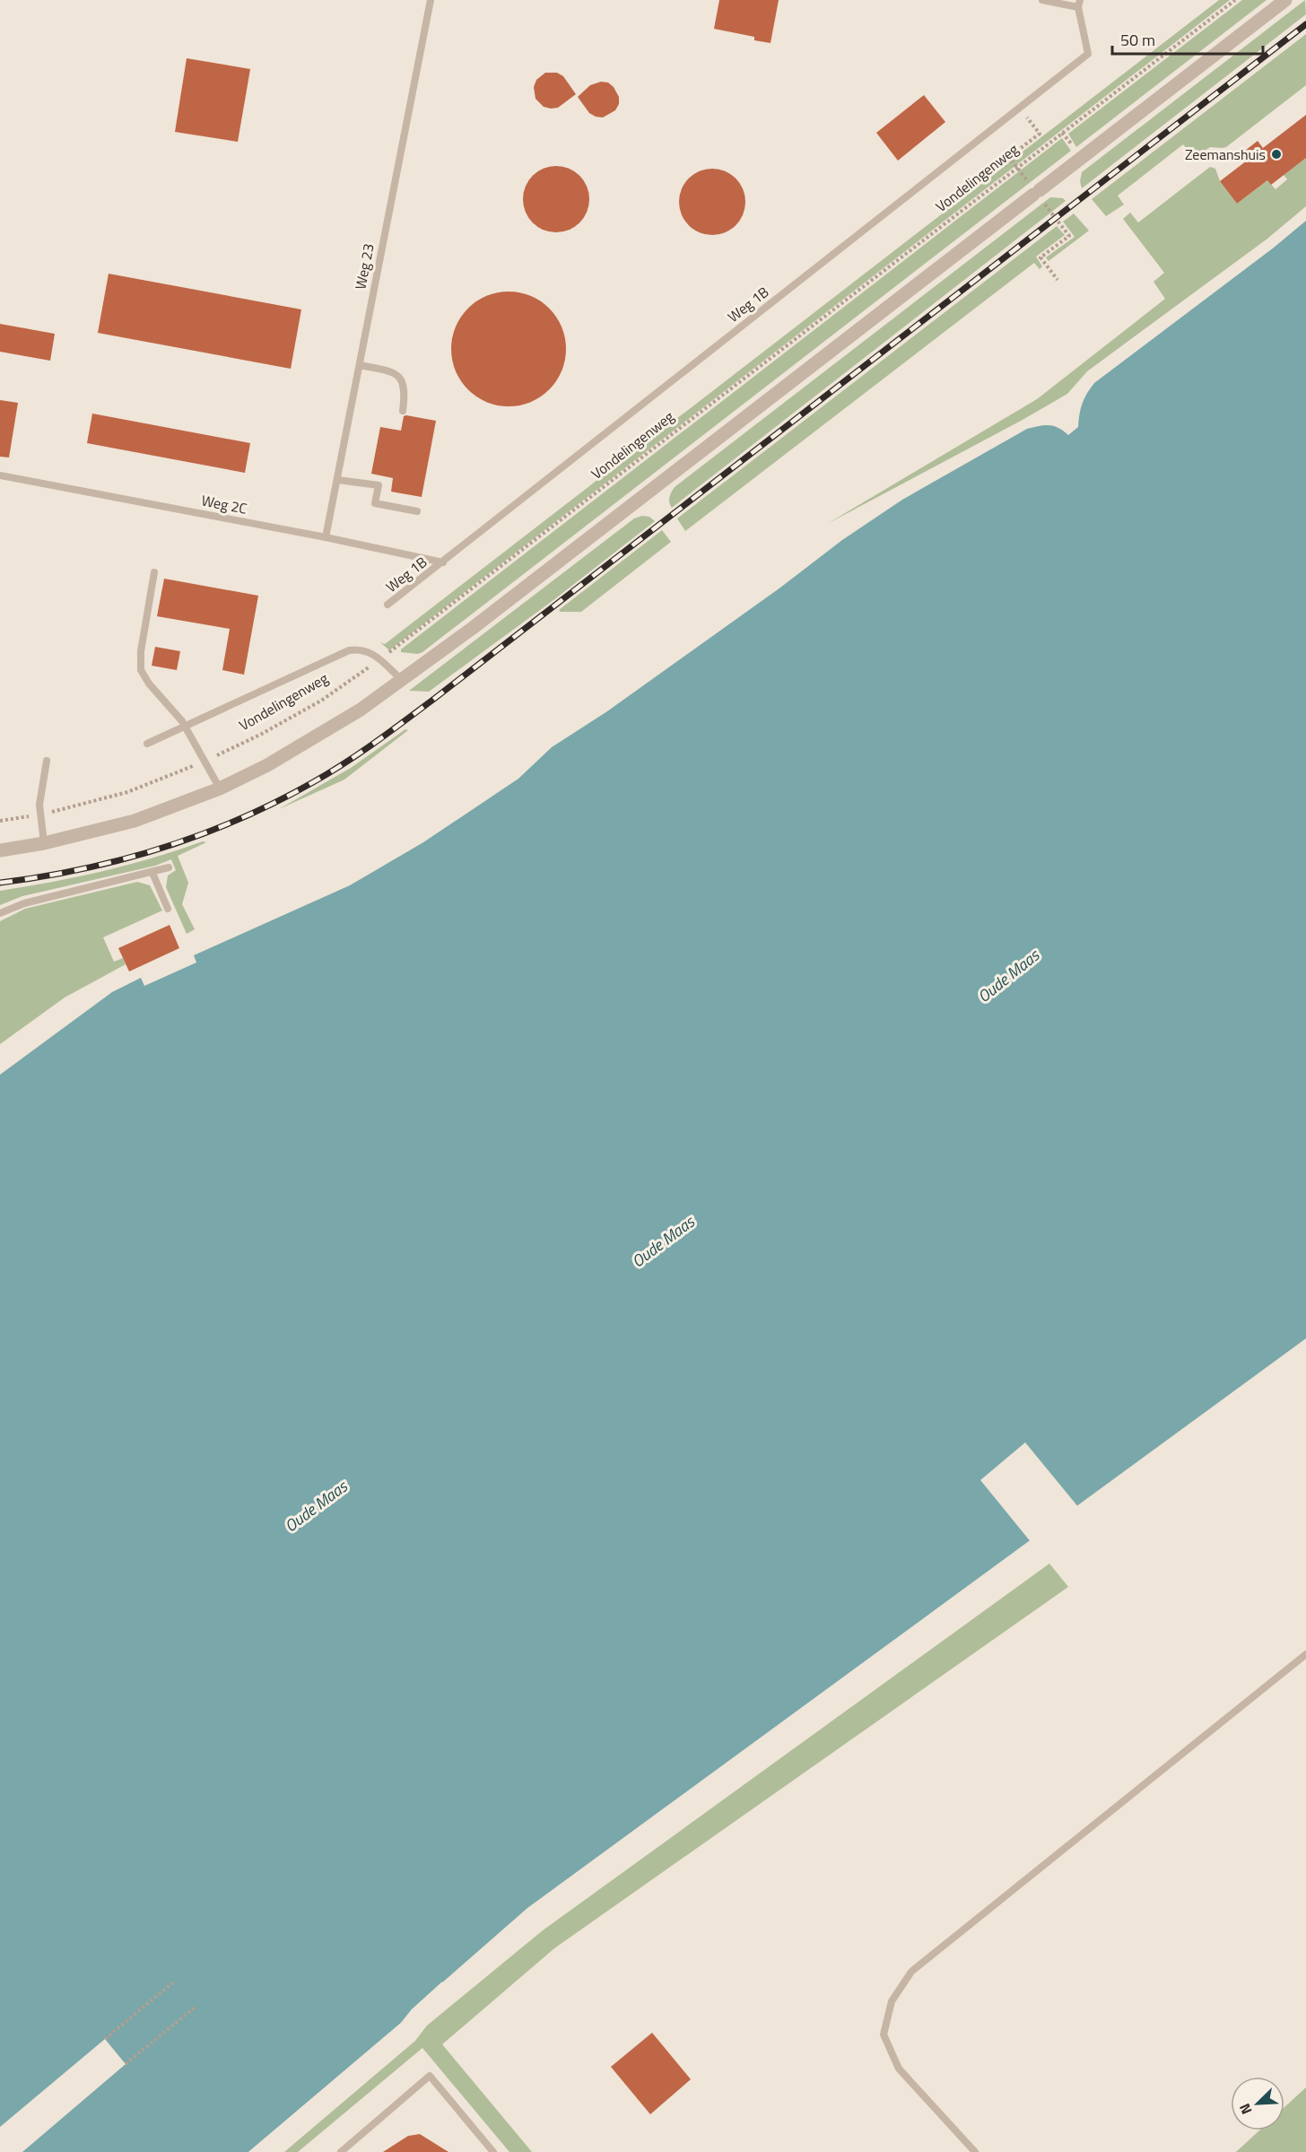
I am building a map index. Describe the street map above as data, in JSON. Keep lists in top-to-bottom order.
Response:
{
  "streets": {
    "lane": ["Weg 23", "Weg 1B", "Weg 2C"],
    "path": ["Vondelingenweg"]
  },
  "crossings": [
    ["Weg 23", "Weg 2C"],
    ["Weg 1B", "Weg 2C"]
  ],
  "water": ["Oude Maas"],
  "places": ["Zeemanshuis"],
  "scale_bar": "50 m",
  "north": "bottom left"
}
